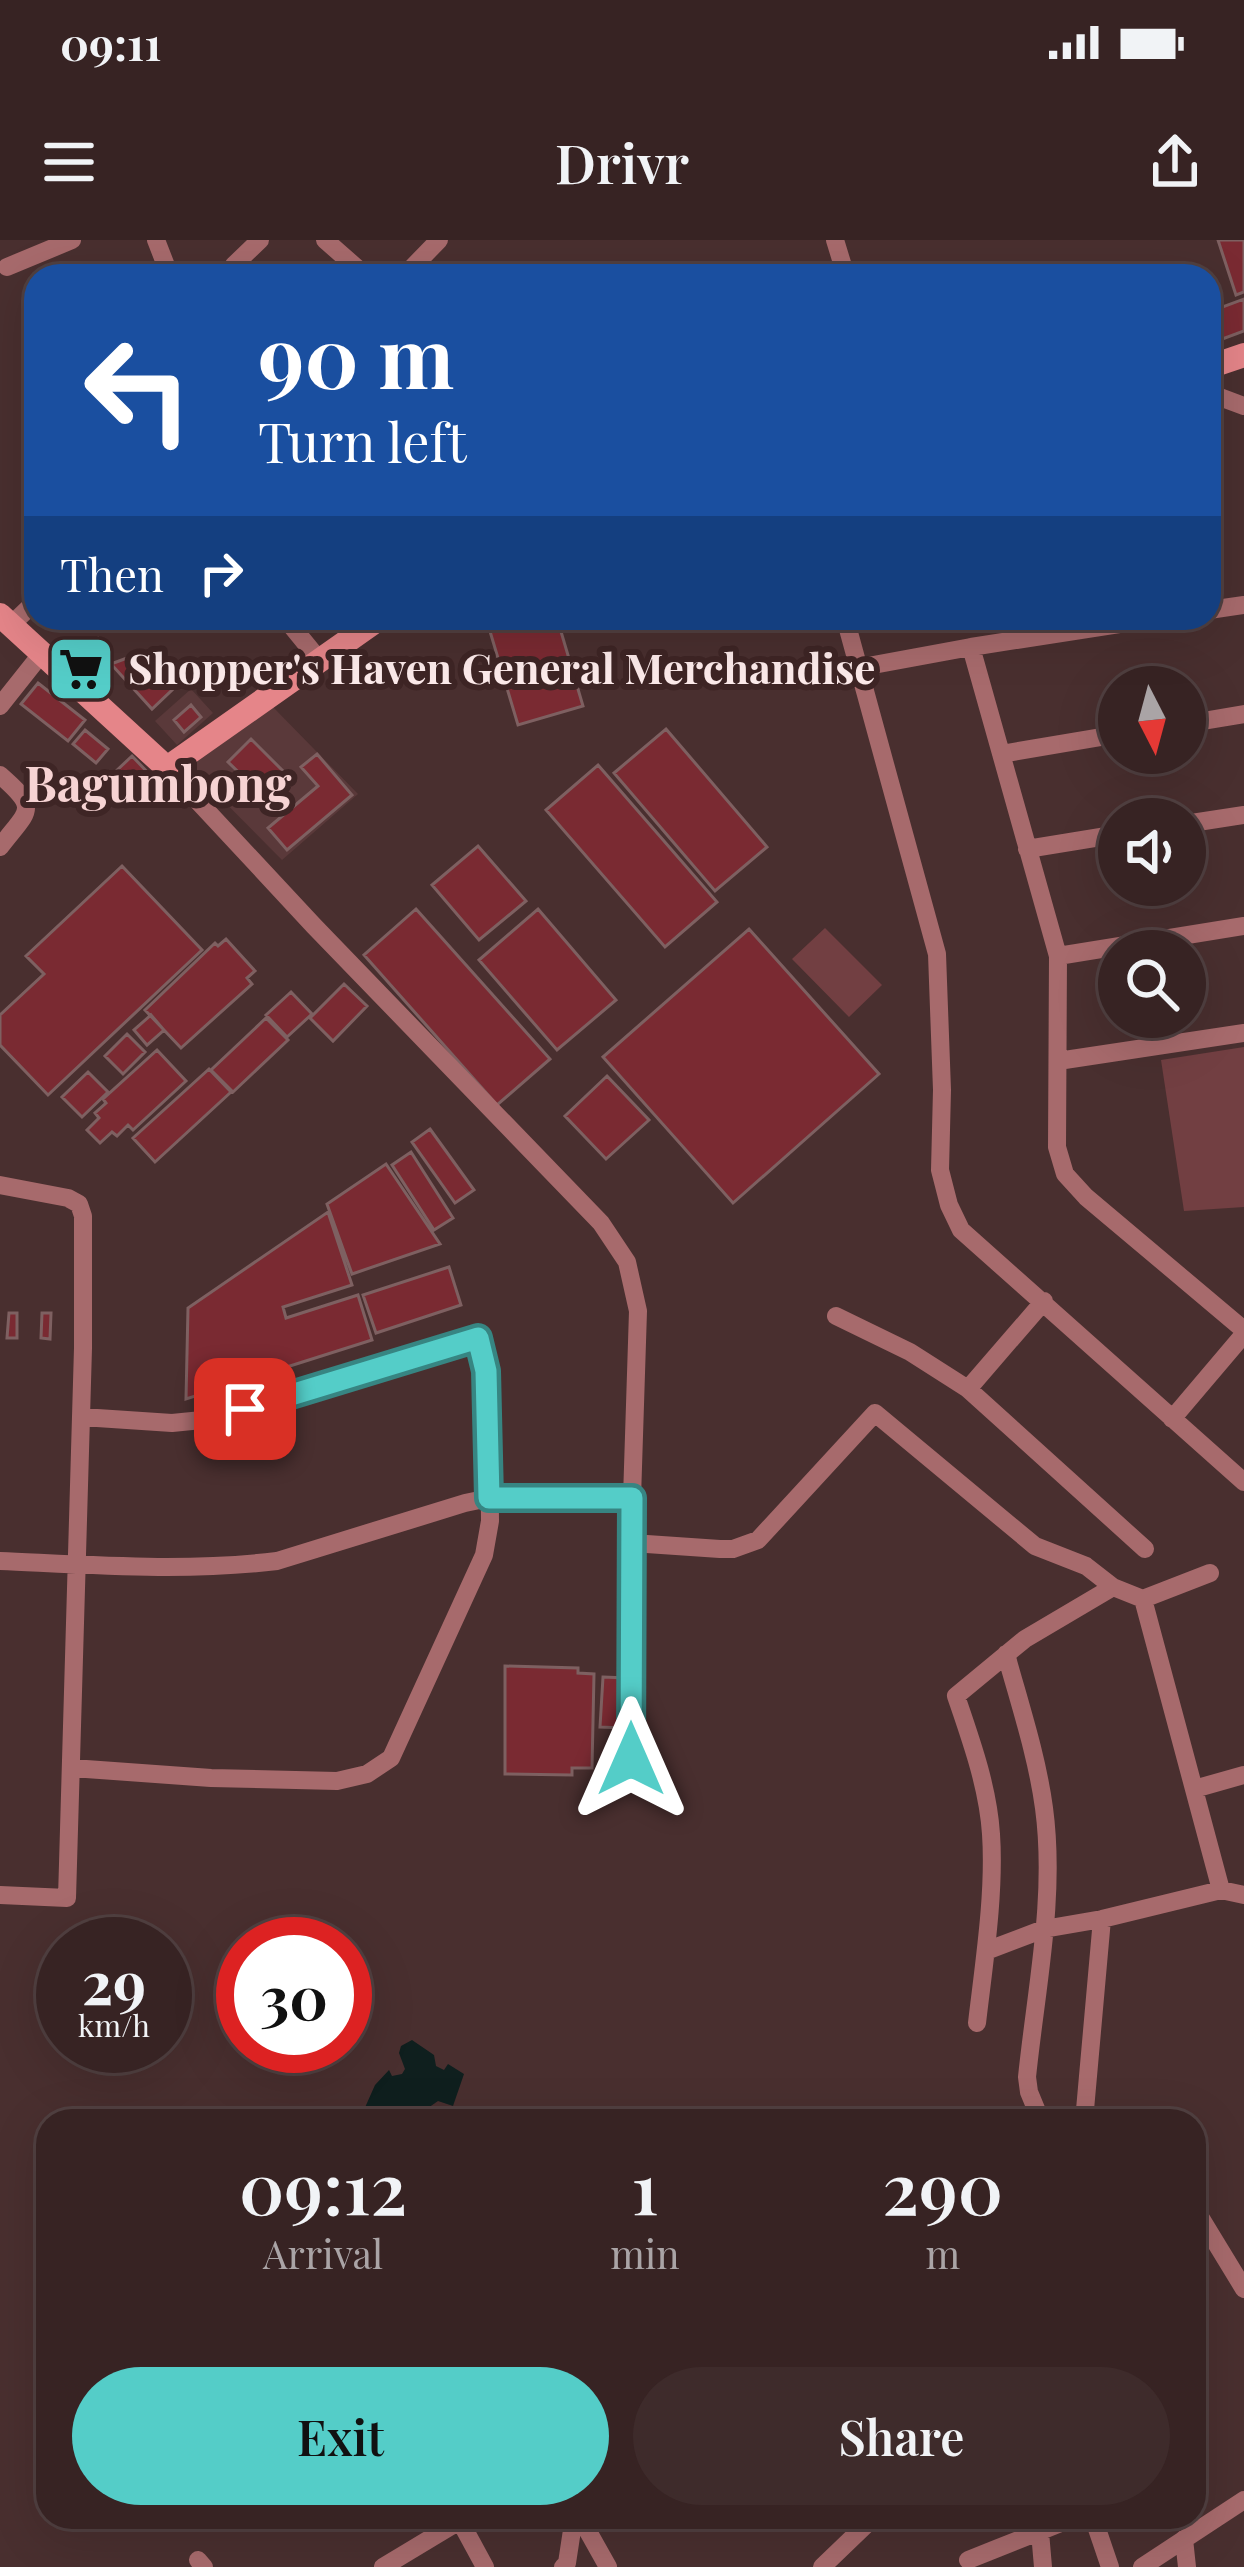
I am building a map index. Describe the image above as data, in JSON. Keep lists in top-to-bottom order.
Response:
{
  "districts": ["Bagumbong"],
  "places": {
    "supermarket": ["Shopper's Haven General Merchandise"]
  },
  "north": "bottom",
  "page": {
    "status": "09:11",
    "header": "Drivr",
    "turn": ["90 m", "Turn left"],
    "then": "Then",
    "speed": "29 km/h",
    "limit": "30",
    "eta": [
      "09:12",
      "Arrival",
      "1",
      "min",
      "290",
      "m"
    ],
    "buttons": ["Exit", "Share"]
  }
}
